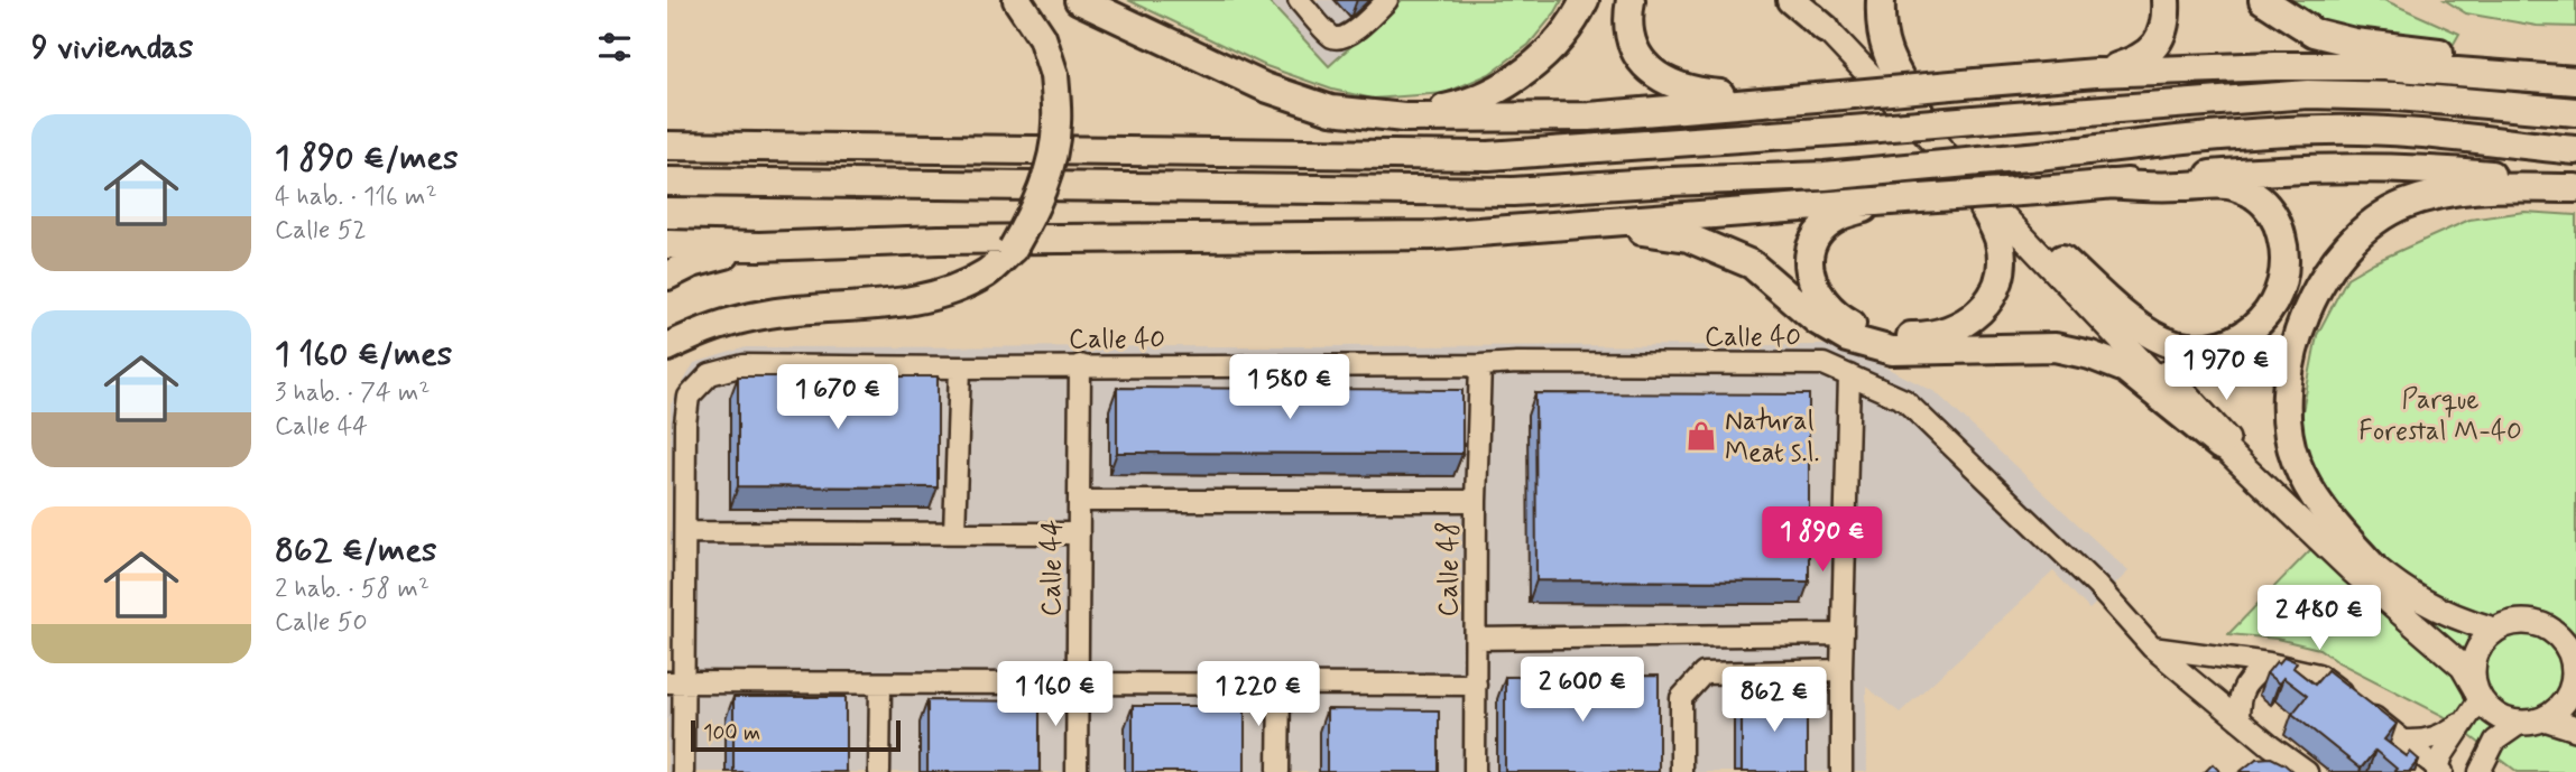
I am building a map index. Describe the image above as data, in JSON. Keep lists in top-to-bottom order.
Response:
{
  "streets": {
    "street": ["Calle 40", "Calle 44", "Calle 48"]
  },
  "crossings": [
    ["Calle 40", "Calle 44"],
    ["Calle 40", "Calle 48"]
  ],
  "parks": ["Parque Forestal M-40"],
  "places": {
    "shop": ["Natural Meat s.l."]
  },
  "scale_bar": "100 m",
  "page": {
    "heading": "9 viviendas",
    "list": [
      {
        "name": "1 890 €/mes",
        "note": "4 hab. · 116 m² · Calle 52"
      },
      {
        "name": "1 160 €/mes",
        "note": "3 hab. · 74 m² · Calle 44"
      },
      {
        "name": "862 €/mes",
        "note": "2 hab. · 58 m² · Calle 50"
      }
    ],
    "price": [
      "1 970 €",
      "1 580 €",
      "1 670 €",
      "1 890 €",
      "2 480 €",
      "2 600 €",
      "1 160 €",
      "1 220 €",
      "862 €"
    ],
    "scale": "100 m"
  }
}
